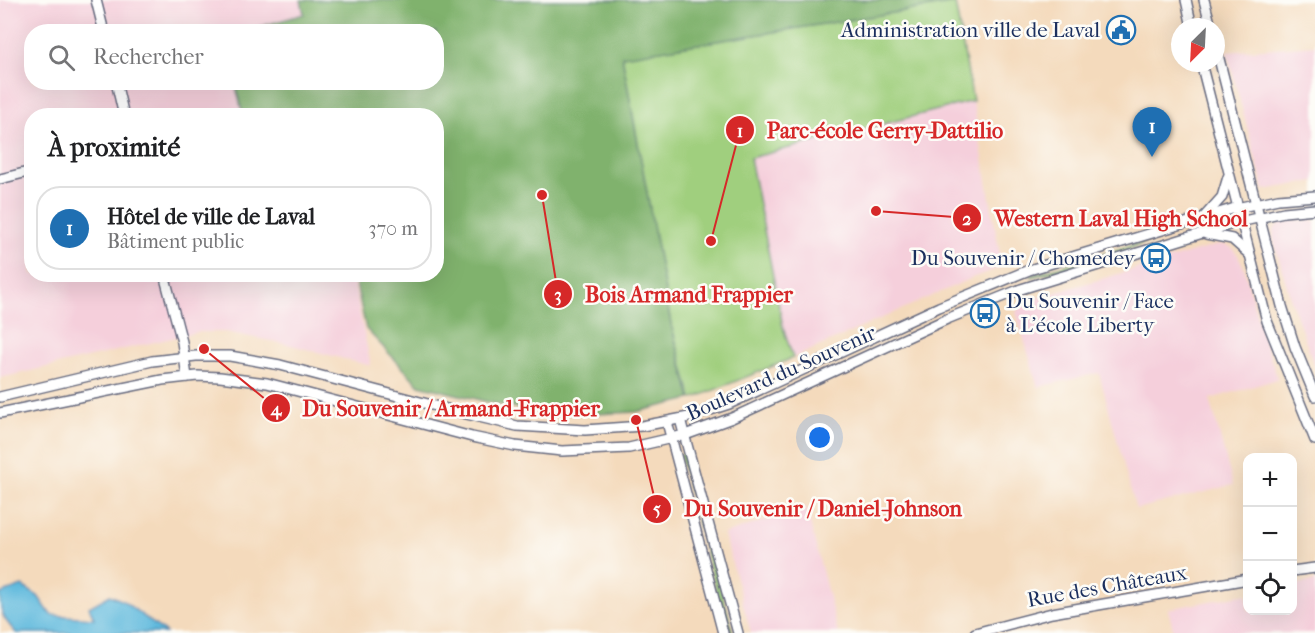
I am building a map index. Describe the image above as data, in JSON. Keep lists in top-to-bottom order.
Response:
{
  "streets": {
    "street": ["Boulevard du Souvenir", "Rue des Châteaux"]
  },
  "places": {
    "public building": ["Administration ville de Laval"],
    "other": [
      "Bois Armand Frappier",
      "Western Laval High School",
      "Parc-école Gerry-Dattilio",
      "Du Souvenir / Armand-Frappier",
      "Du Souvenir / Daniel-Johnson"
    ],
    "bus stop": ["Du Souvenir / Chomedey", "Du Souvenir / Face à L'école Liberty"]
  },
  "north": "bottom left",
  "page": {
    "search": "Rechercher",
    "pins": "1",
    "heading": "À proximité",
    "list": [
      {
        "mark": "1",
        "name": "Hôtel de ville de Laval",
        "note": "Bâtiment public",
        "value": "370 m"
      }
    ],
    "map_buttons": ["+", "−"]
  }
}
